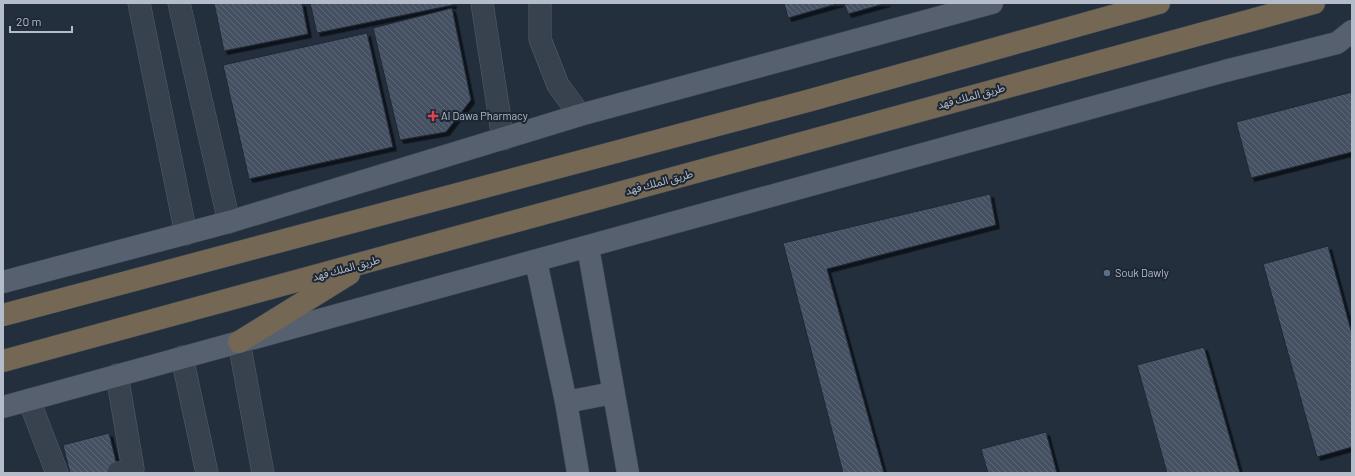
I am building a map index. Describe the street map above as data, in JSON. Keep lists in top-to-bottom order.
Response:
{
  "streets": {
    "highway": ["طريق الملك فهد"]
  },
  "places": {
    "health": ["Al Dawa Pharmacy"],
    "other": ["Souk Dawly"]
  },
  "scale_bar": "20 m"
}
